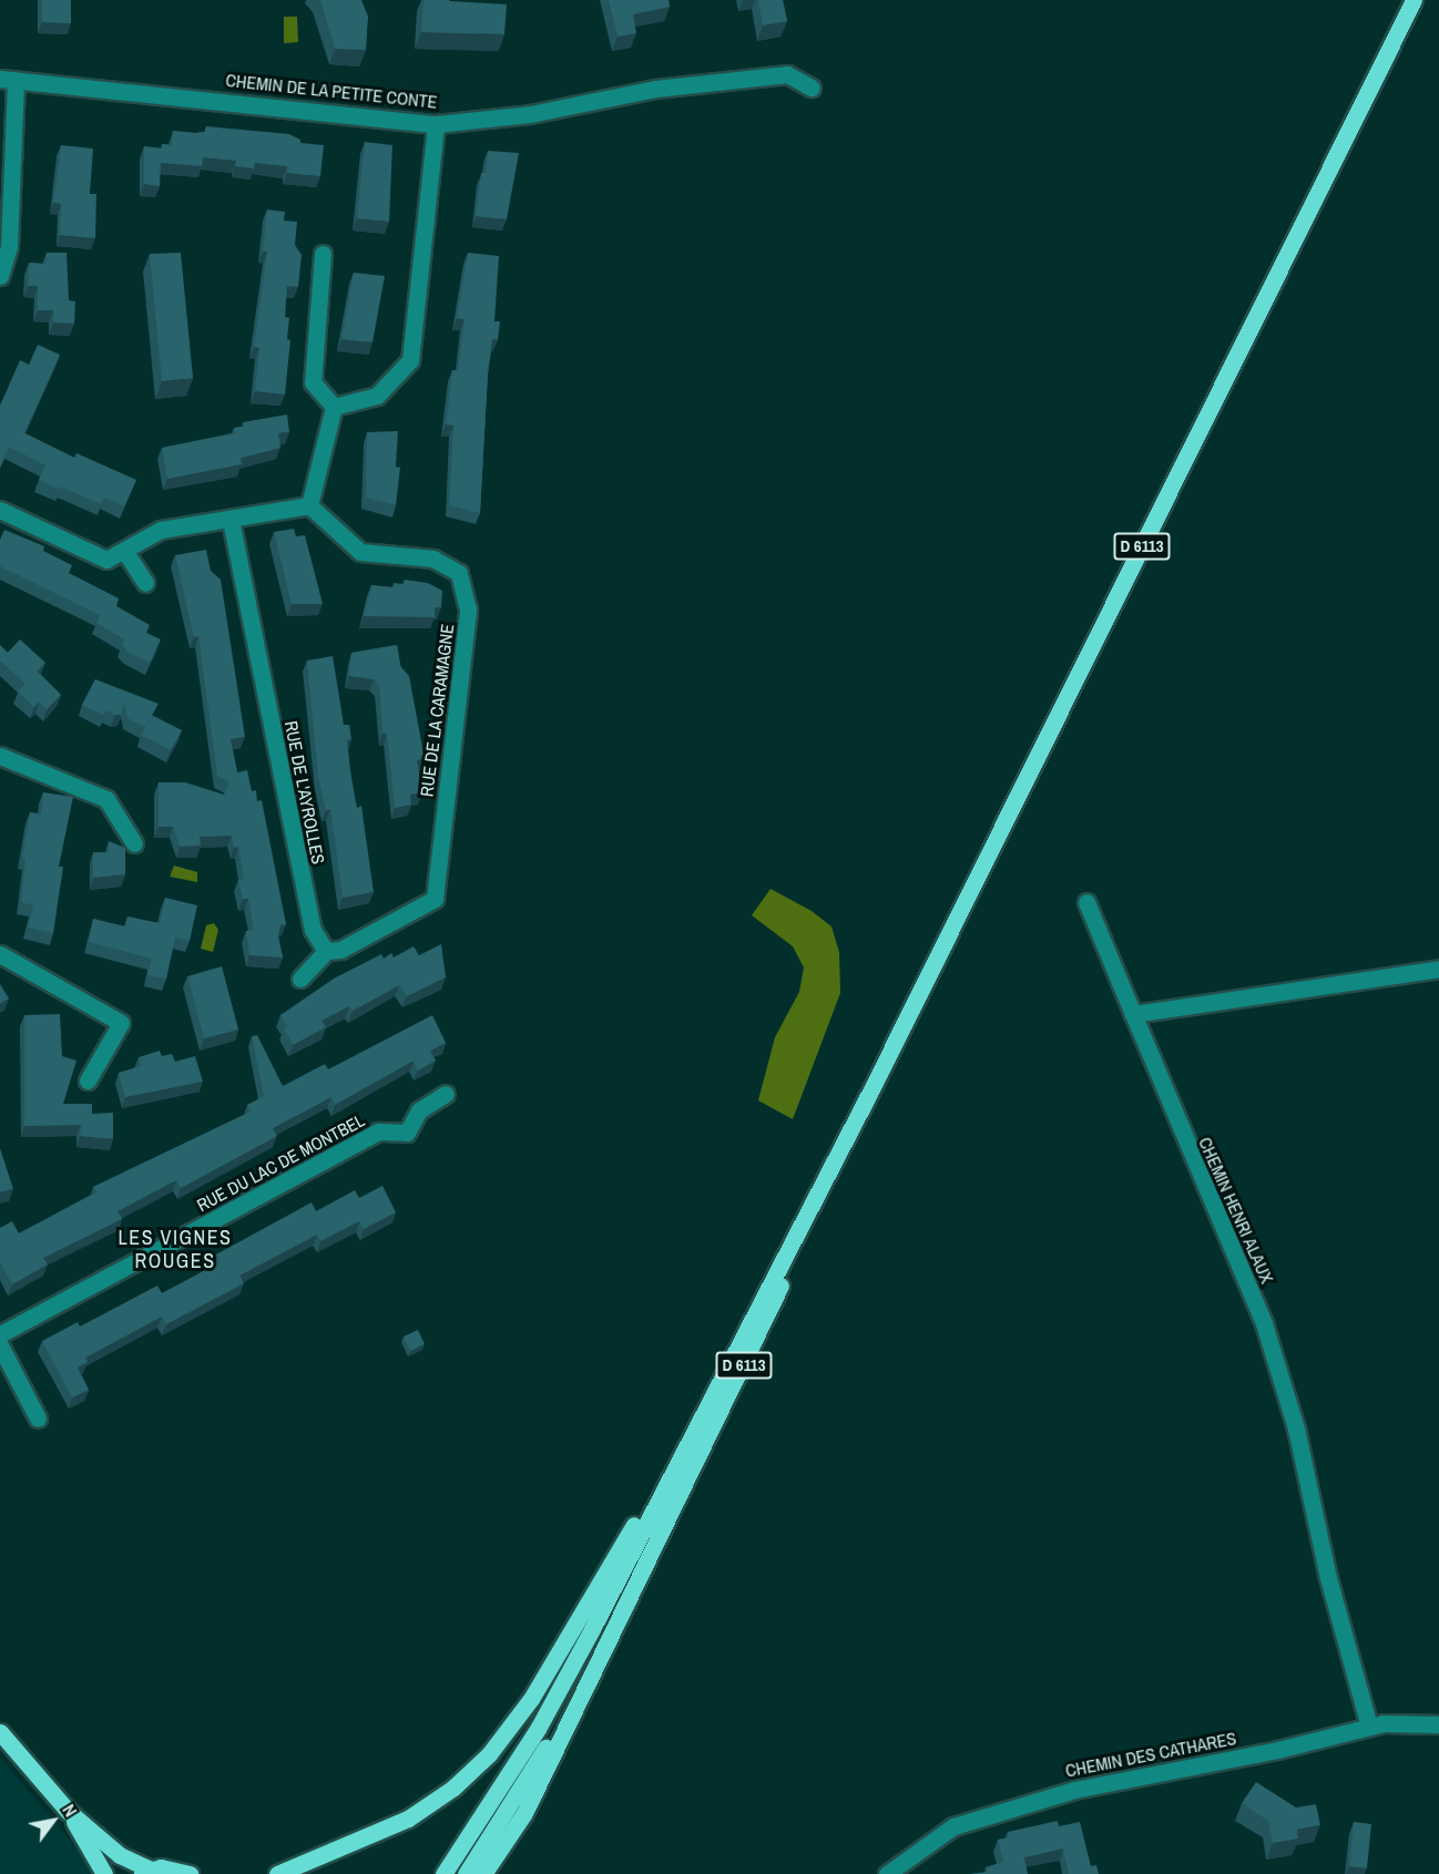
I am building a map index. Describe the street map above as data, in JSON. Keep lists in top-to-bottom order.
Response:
{
  "streets": {
    "main road": ["D 6113"],
    "street": [
      "CHEMIN DE LA PETITE CONTE",
      "RUE DE LA CARAMAGNE",
      "RUE DE L'AYROLLES",
      "RUE DU LAC DE MONTBEL",
      "CHEMIN HENRI ALAUX",
      "CHEMIN DES CATHARES"
    ]
  },
  "crossings": [
    ["RUE DE LA CARAMAGNE", "RUE DE L'AYROLLES"],
    ["CHEMIN HENRI ALAUX", "CHEMIN DES CATHARES"]
  ],
  "districts": ["LES VIGNES ROUGES"],
  "north": "top right"
}
